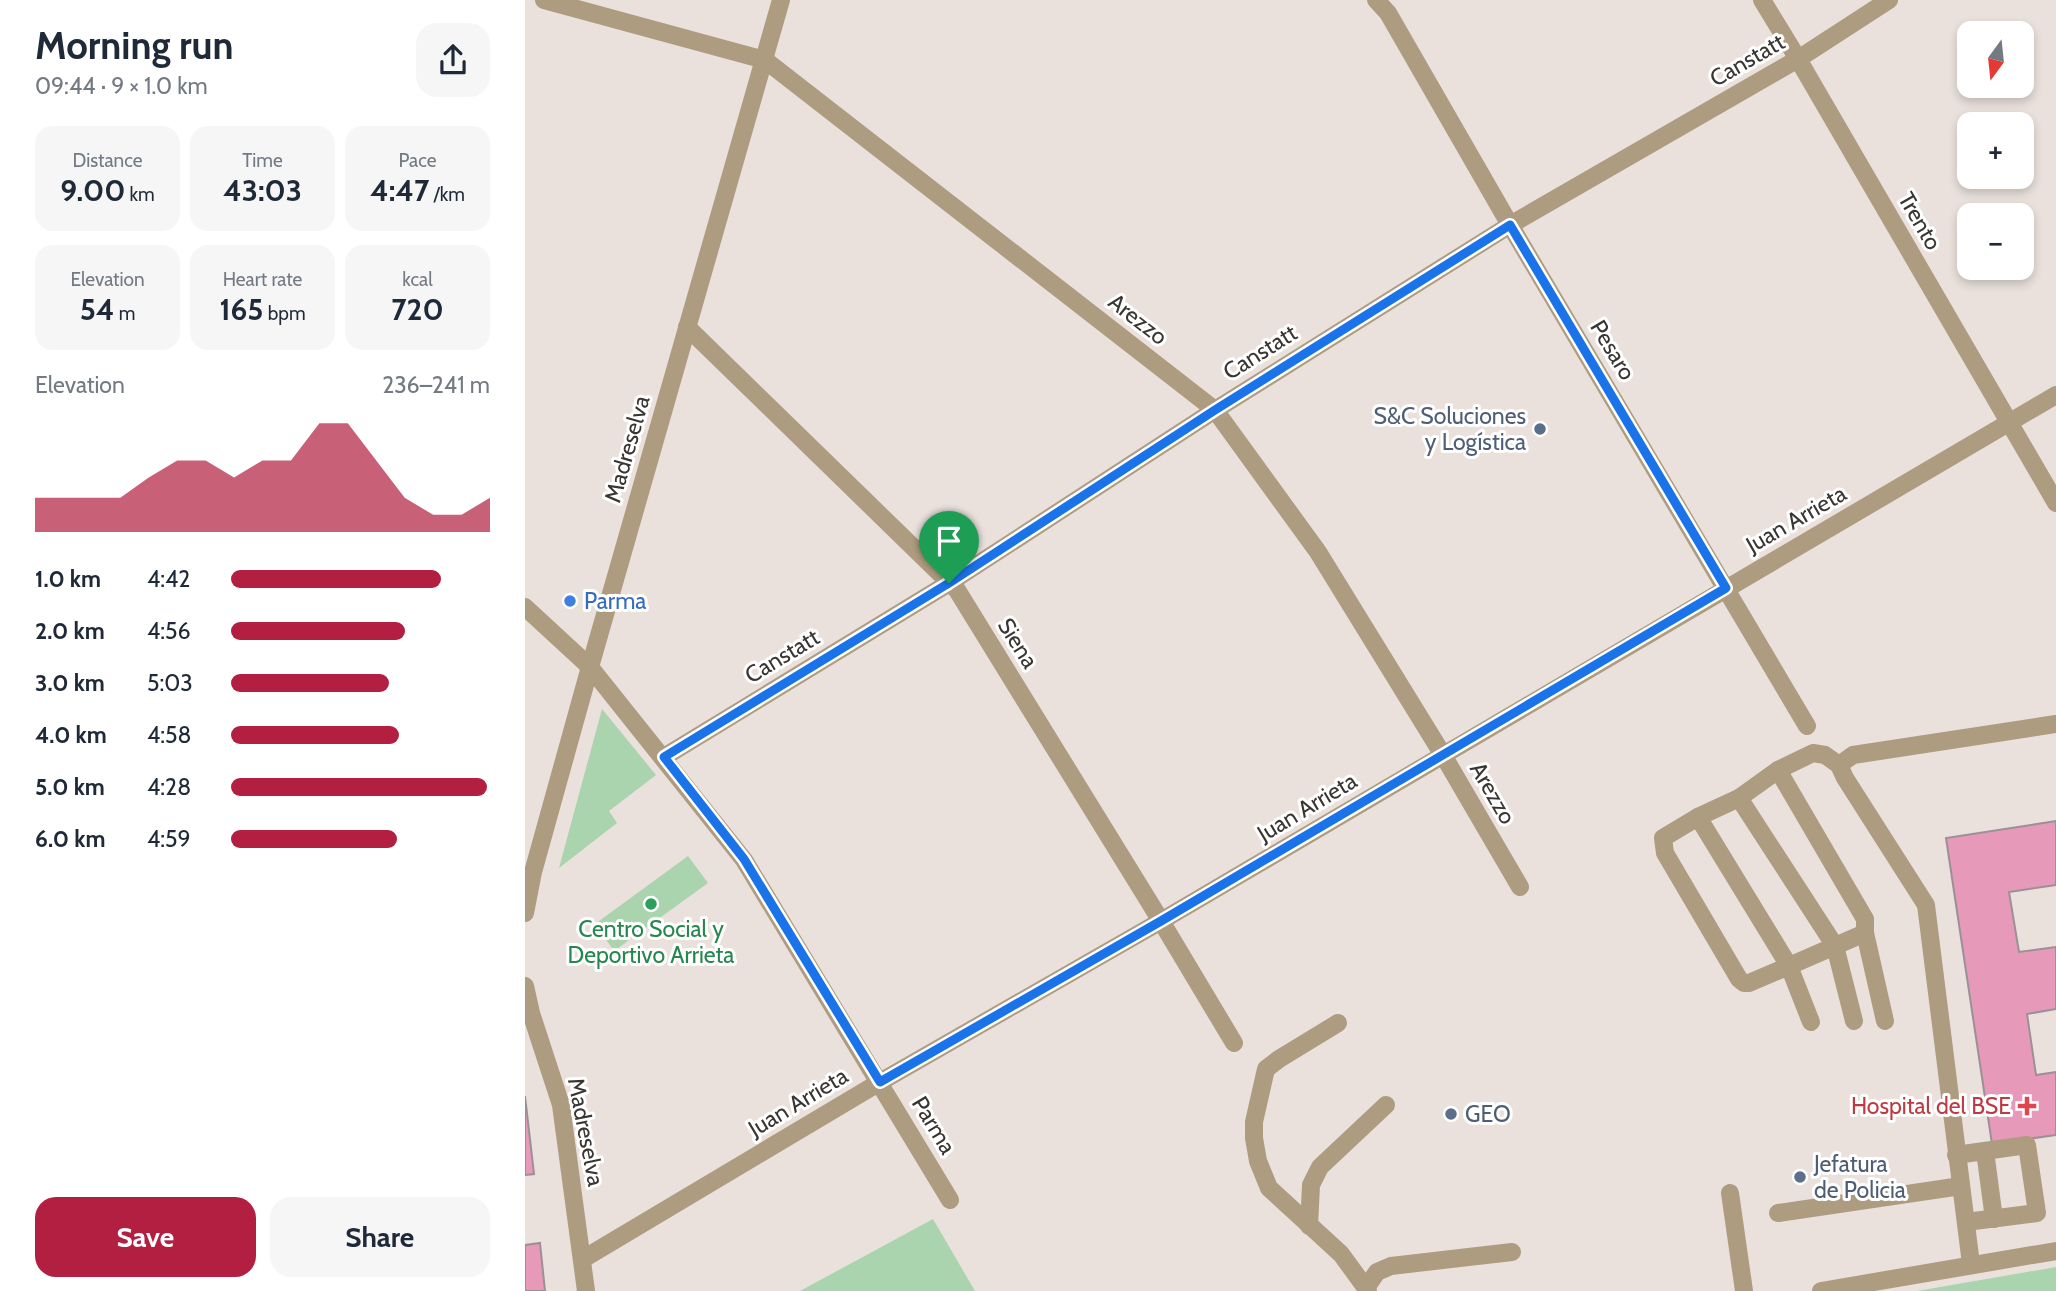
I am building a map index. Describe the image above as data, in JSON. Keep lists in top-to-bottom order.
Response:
{
  "streets": {
    "street": [
      "Canstatt",
      "Trento",
      "Arezzo",
      "Pesaro",
      "Madreselva",
      "Juan Arrieta",
      "Siena",
      "Parma"
    ]
  },
  "crossings": [
    ["Canstatt", "Trento"],
    ["Canstatt", "Arezzo"],
    ["Canstatt", "Pesaro"],
    ["Canstatt", "Siena"],
    ["Canstatt", "Parma"],
    ["Trento", "Juan Arrieta"],
    ["Arezzo", "Madreselva"],
    ["Arezzo", "Juan Arrieta"],
    ["Pesaro", "Juan Arrieta"],
    ["Madreselva", "Juan Arrieta"],
    ["Madreselva", "Siena"],
    ["Madreselva", "Parma"],
    ["Juan Arrieta", "Siena"],
    ["Juan Arrieta", "Parma"]
  ],
  "places": {
    "other": [
      "S&C Soluciones y Logística",
      "Parma",
      "Centro Social y Deportivo Arrieta",
      "GEO",
      "Jefatura de Policia"
    ],
    "health": ["Hospital del BSE"]
  },
  "north": "bottom",
  "page": {
    "heading": ["Morning run", "09:44 · 9 × 1.0 km"],
    "map_buttons": ["+", "−"],
    "stats": [
      ["Distance", "9.00 km"],
      ["Time", "43:03"],
      ["Pace", "4:47 /km"],
      ["Elevation", "54 m"],
      ["Heart rate", "165 bpm"],
      ["kcal", "720"]
    ],
    "chart": ["Elevation", "236–241 m"],
    "list": [
      {
        "name": "1.0 km",
        "note": "4:42"
      },
      {
        "name": "2.0 km",
        "note": "4:56"
      },
      {
        "name": "3.0 km",
        "note": "5:03"
      },
      {
        "name": "4.0 km",
        "note": "4:58"
      },
      {
        "name": "5.0 km",
        "note": "4:28"
      },
      {
        "name": "6.0 km",
        "note": "4:59"
      }
    ],
    "buttons": ["Save", "Share"]
  }
}
